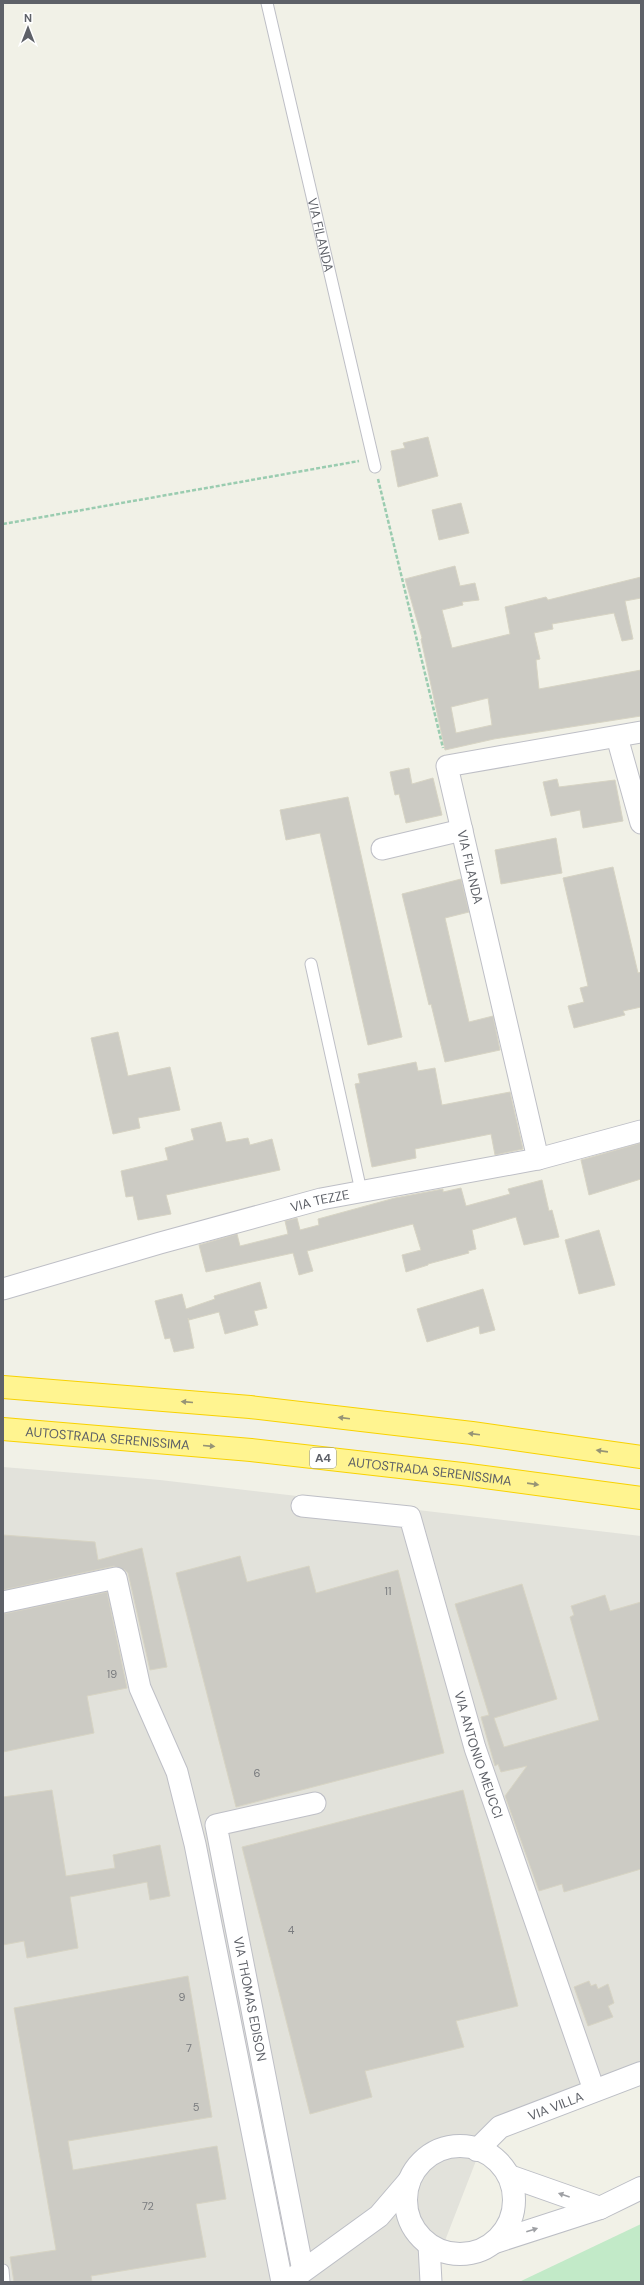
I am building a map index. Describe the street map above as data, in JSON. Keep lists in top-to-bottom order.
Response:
{
  "streets": {
    "highway": ["AUTOSTRADA SERENISSIMA", "A4"],
    "street": [
      "VIA FILANDA",
      "VIA TEZZE",
      "VIA ANTONIO MEUCCI",
      "VIA THOMAS EDISON",
      "VIA VILLA"
    ]
  },
  "crossings": [
    ["VIA FILANDA", "VIA TEZZE"],
    ["VIA ANTONIO MEUCCI", "VIA VILLA"]
  ],
  "house_numbers": [
    "11",
    "19",
    "6",
    "4",
    "9",
    "7",
    "5",
    "72"
  ],
  "north": "top"
}
